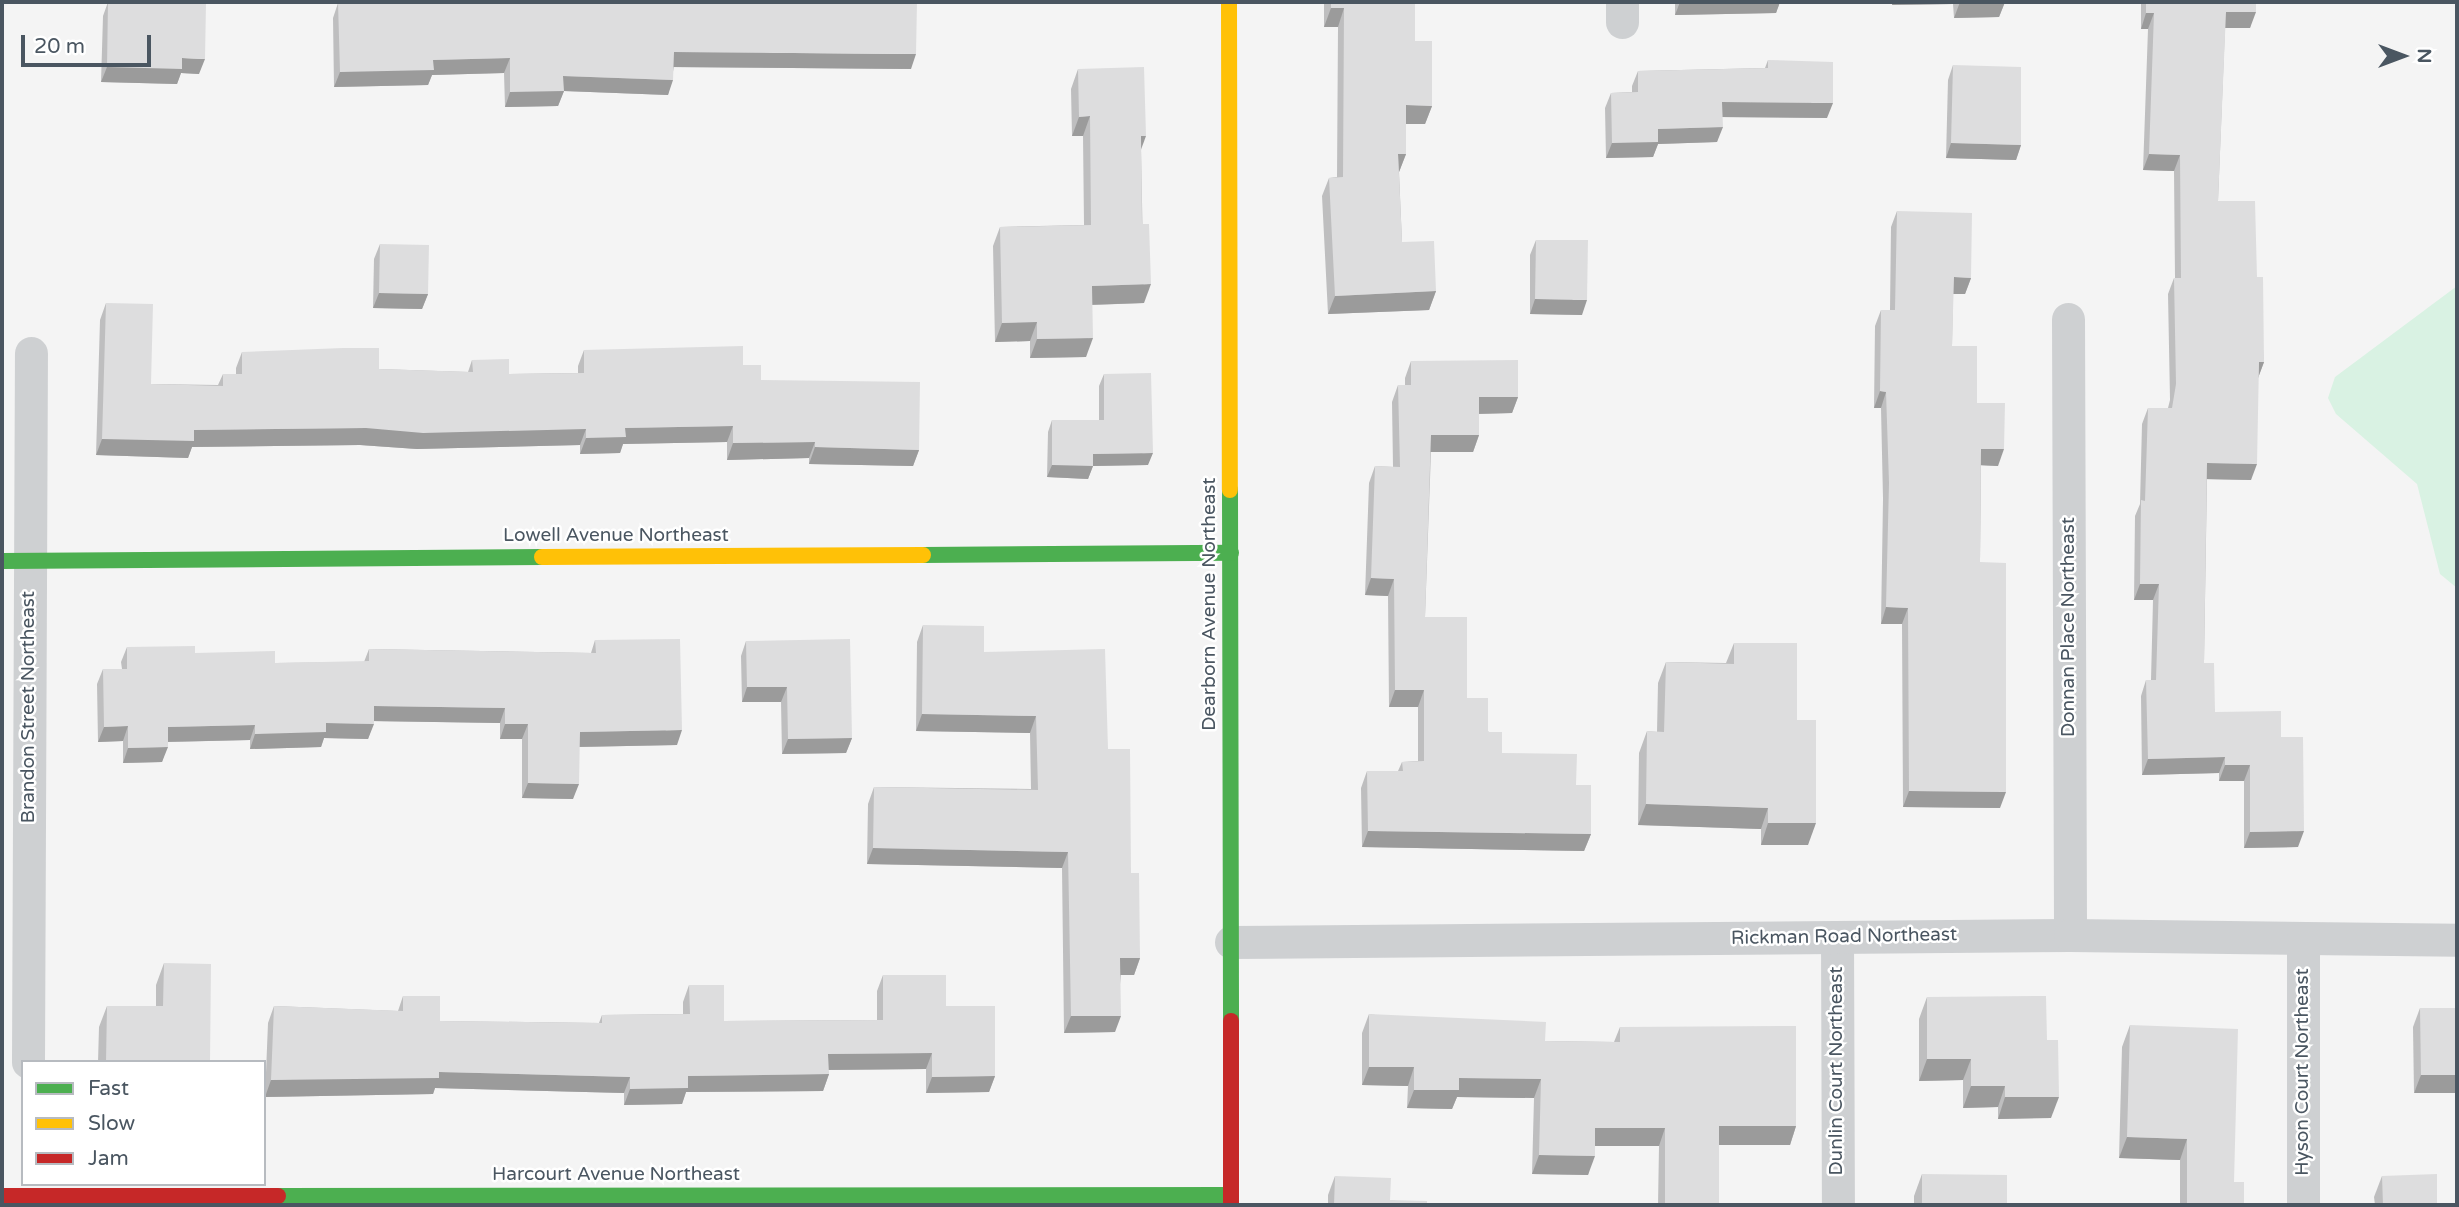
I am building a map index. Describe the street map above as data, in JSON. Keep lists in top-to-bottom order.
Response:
{
  "streets": {
    "street": [
      "Lowell Avenue Northeast",
      "Dearborn Avenue Northeast",
      "Donnan Place Northeast",
      "Brandon Street Northeast",
      "Rickman Road Northeast",
      "Dunlin Court Northeast",
      "Hyson Court Northeast",
      "Harcourt Avenue Northeast"
    ]
  },
  "crossings": [
    ["Lowell Avenue Northeast", "Dearborn Avenue Northeast"],
    ["Lowell Avenue Northeast", "Brandon Street Northeast"],
    ["Dearborn Avenue Northeast", "Rickman Road Northeast"],
    ["Dearborn Avenue Northeast", "Harcourt Avenue Northeast"],
    ["Donnan Place Northeast", "Rickman Road Northeast"],
    ["Rickman Road Northeast", "Dunlin Court Northeast"],
    ["Rickman Road Northeast", "Hyson Court Northeast"]
  ],
  "legend": ["Fast", "Slow", "Jam"],
  "scale_bar": "20 m",
  "north": "right"
}
